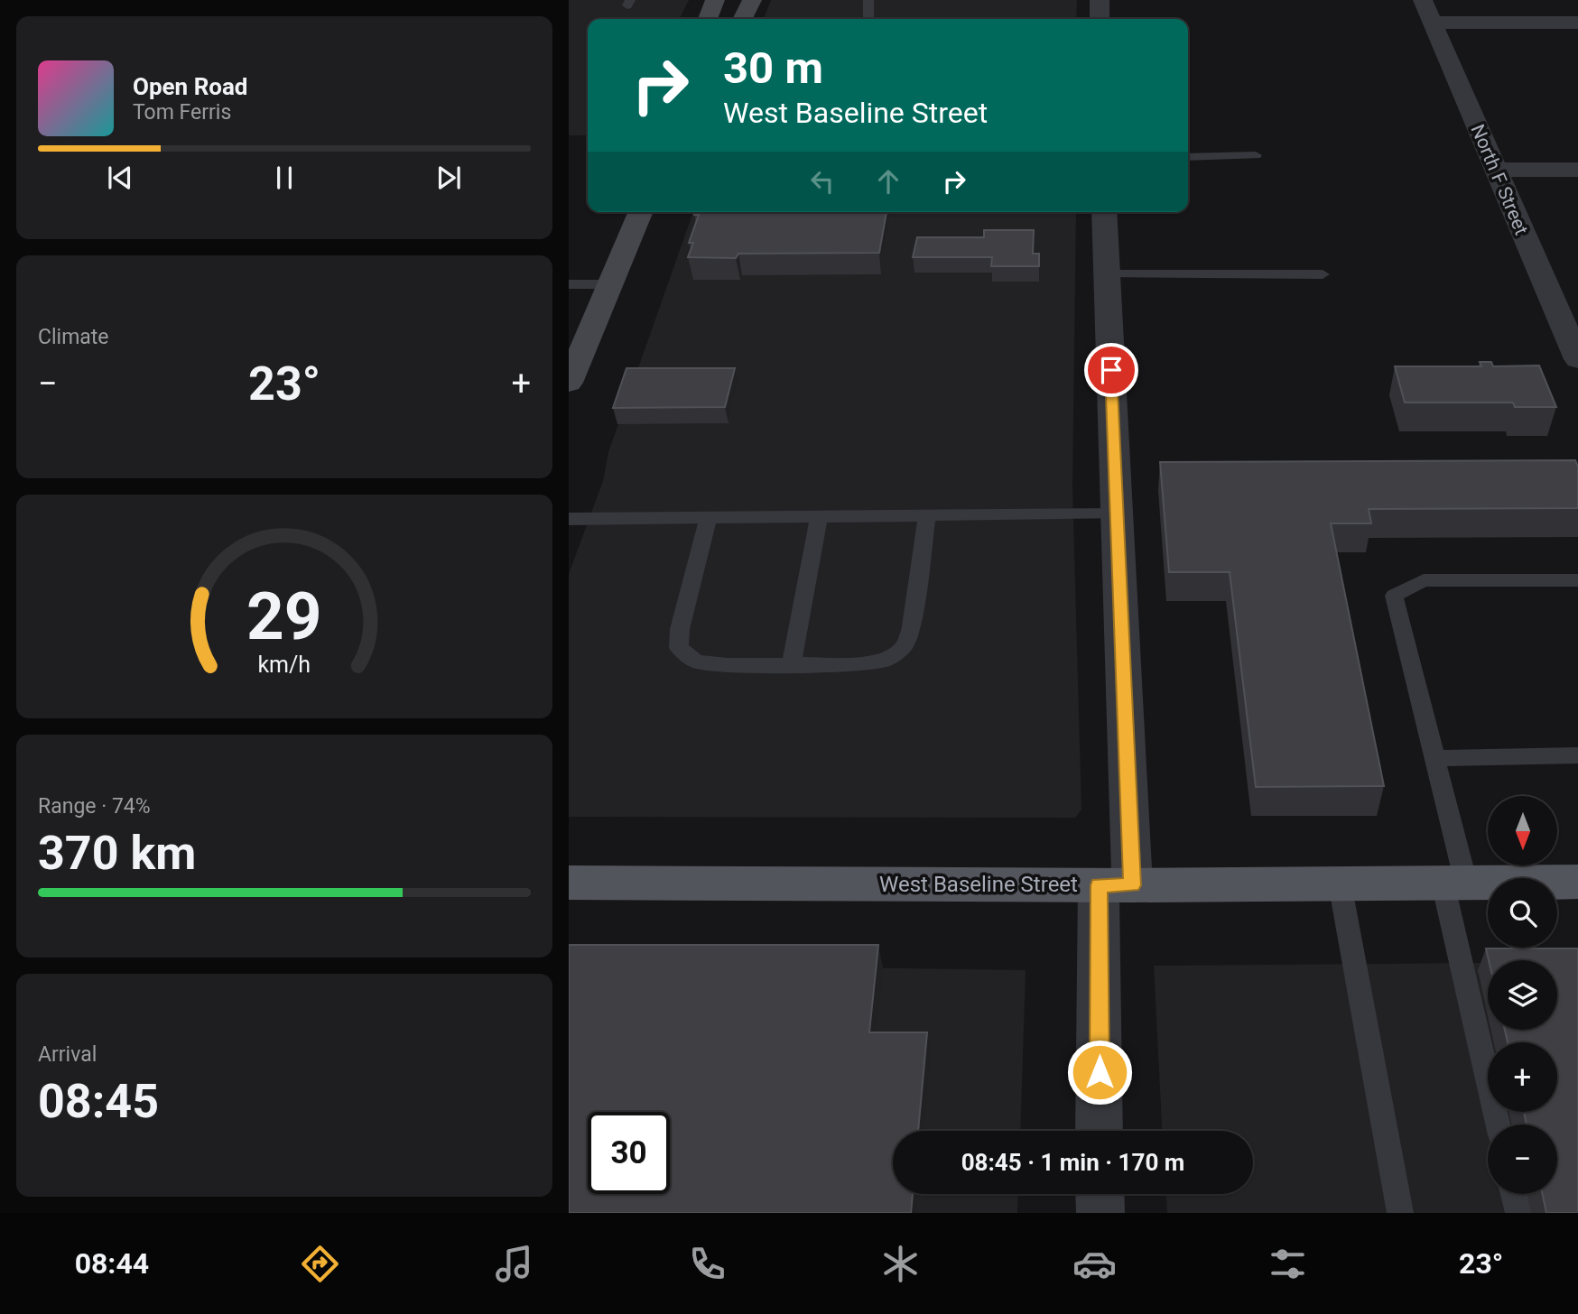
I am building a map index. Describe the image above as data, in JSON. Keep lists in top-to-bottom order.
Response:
{
  "streets": {
    "main road": ["West Baseline Street"],
    "street": ["North F Street"]
  },
  "north": "bottom",
  "page": {
    "turn": ["30 m", "West Baseline Street"],
    "song": ["Open Road", "Tom Ferris"],
    "tile": [
      "Climate",
      ["Range · 74%", "370 km"],
      ["Arrival", "08:45"]
    ],
    "heat": ["−", "23°", "+"],
    "map_buttons": ["+", "−"],
    "limit": "30",
    "trip": "08:45 · 1 min · 170 m",
    "tabs": ["08:44", "23°"],
    "gauge": ["29", "km/h"]
  }
}
